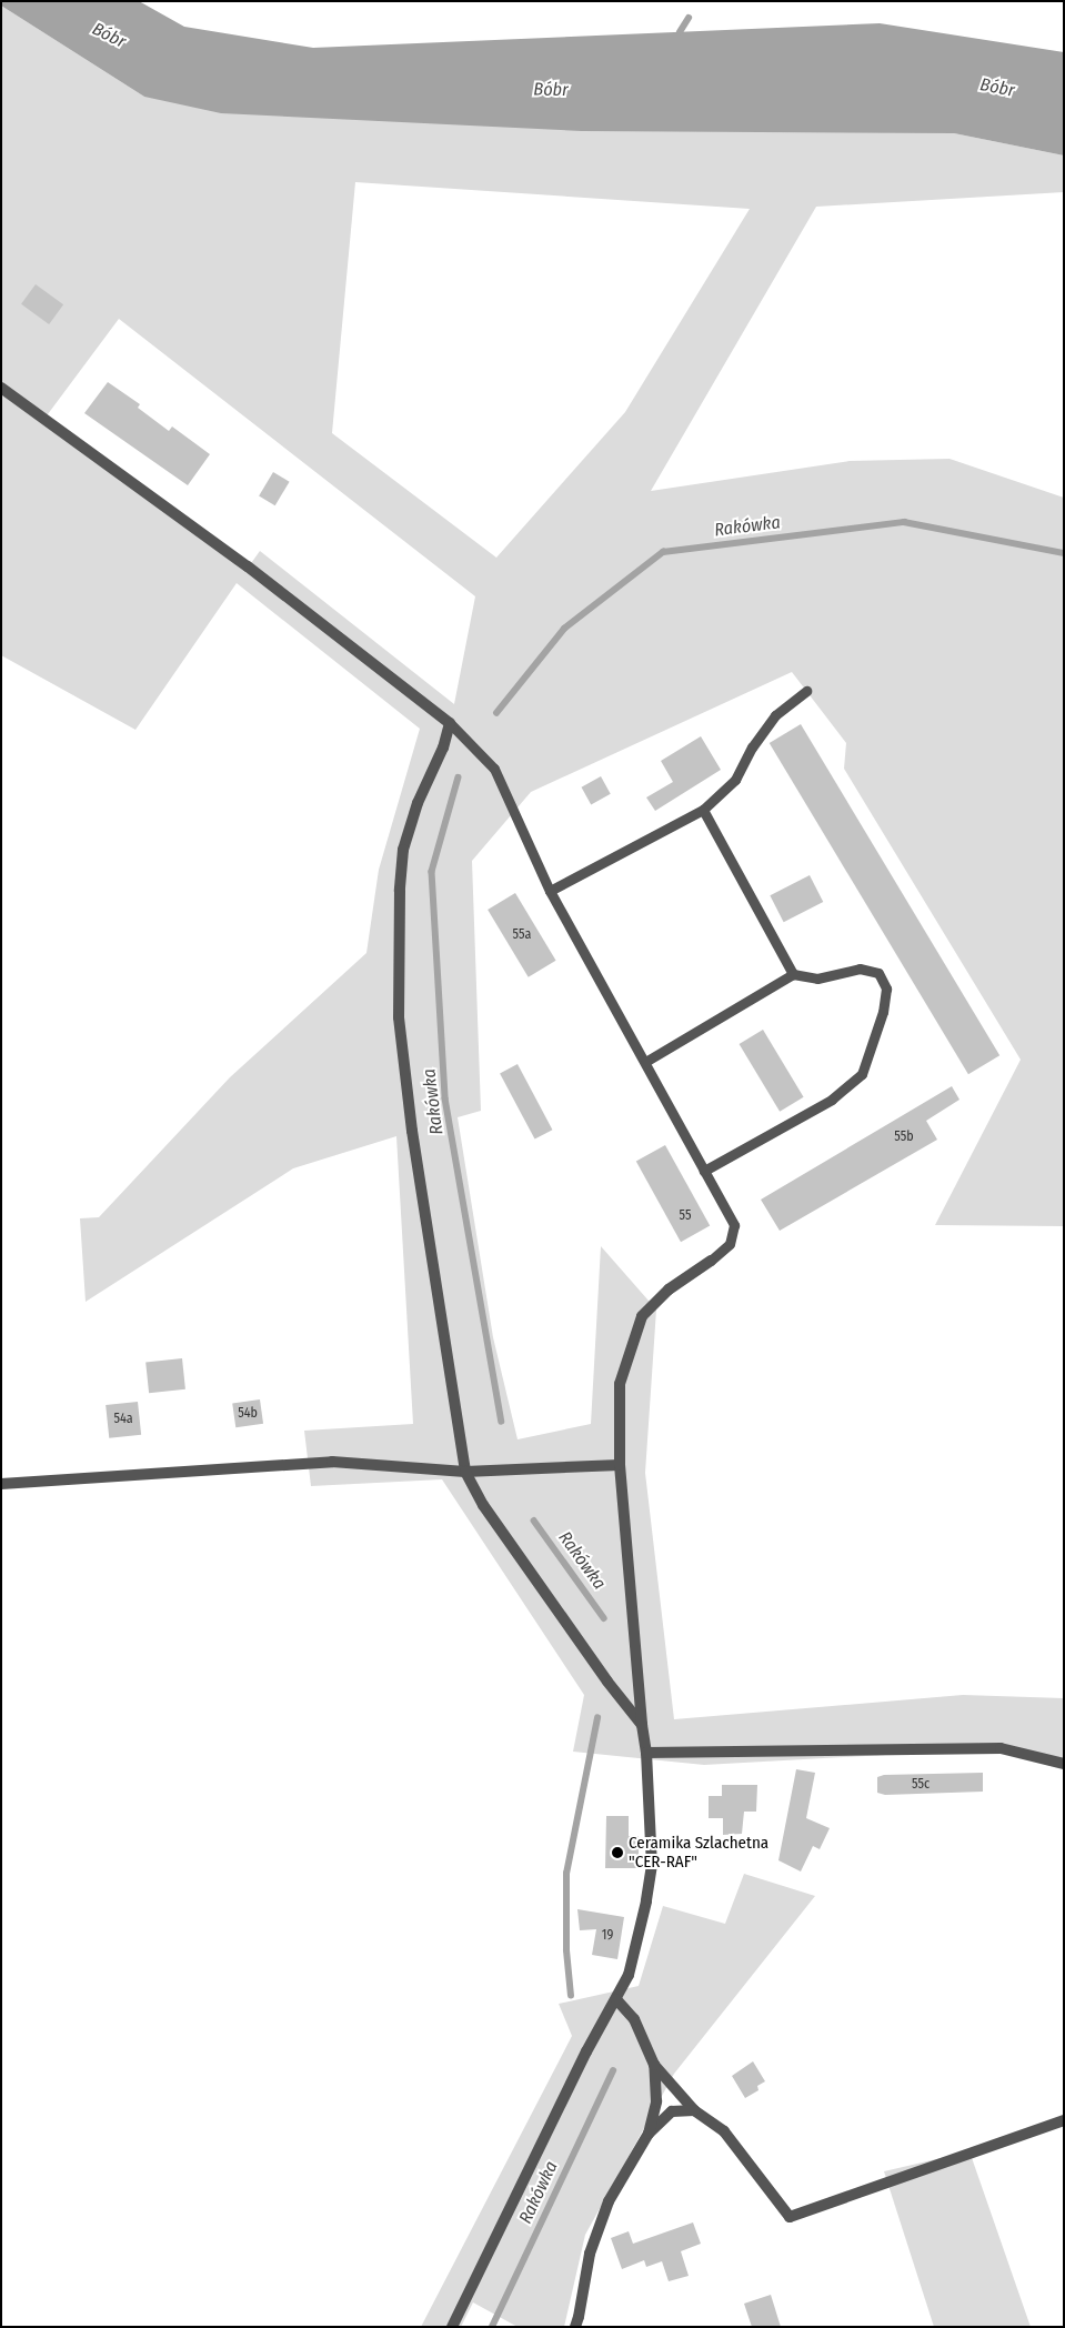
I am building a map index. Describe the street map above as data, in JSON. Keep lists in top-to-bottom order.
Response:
{
  "water": ["Bóbr", "Rakówka"],
  "places": ["Ceramika Szlachetna \"CER-RAF\""],
  "house_numbers": [
    "55a",
    "55b",
    "55",
    "54b",
    "54a",
    "55c",
    "19"
  ]
}
